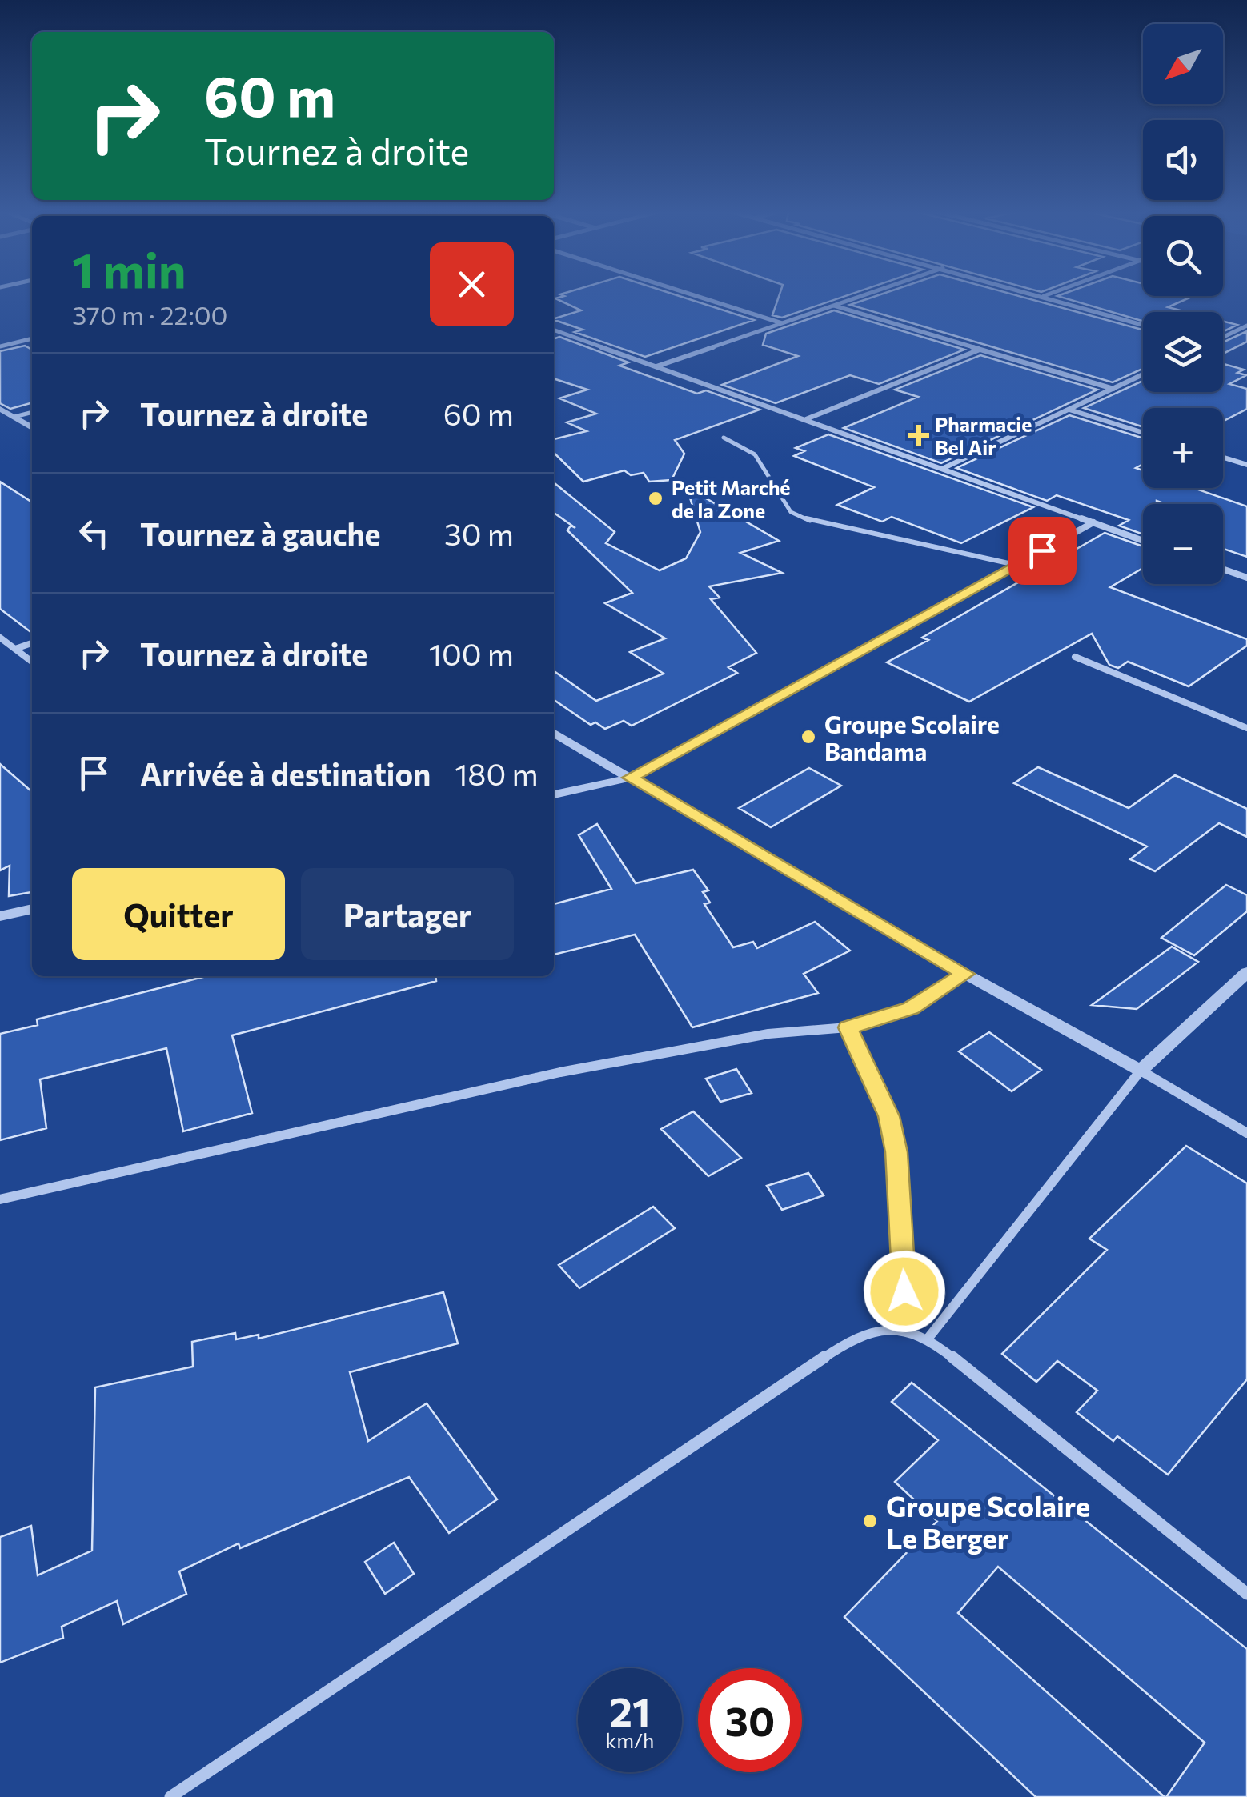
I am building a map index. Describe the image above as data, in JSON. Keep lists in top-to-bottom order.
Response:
{
  "places": {
    "health": ["Pharmacie Bel Air"],
    "other": ["Petit Marché de la Zone", "Groupe Scolaire Bandama", "Groupe Scolaire Le Berger"]
  },
  "north": "bottom left",
  "page": {
    "map_buttons": ["+", "−"],
    "turn": ["60 m", "Tournez à droite"],
    "heading": ["1 min", "370 m · 22:00"],
    "list": [
      {
        "name": "Tournez à droite",
        "value": "60 m"
      },
      {
        "name": "Tournez à gauche",
        "value": "30 m"
      },
      {
        "name": "Tournez à droite",
        "value": "100 m"
      },
      {
        "name": "Arrivée à destination",
        "value": "180 m"
      }
    ],
    "buttons": ["Quitter", "Partager"],
    "speed": "21 km/h",
    "limit": "30"
  }
}
